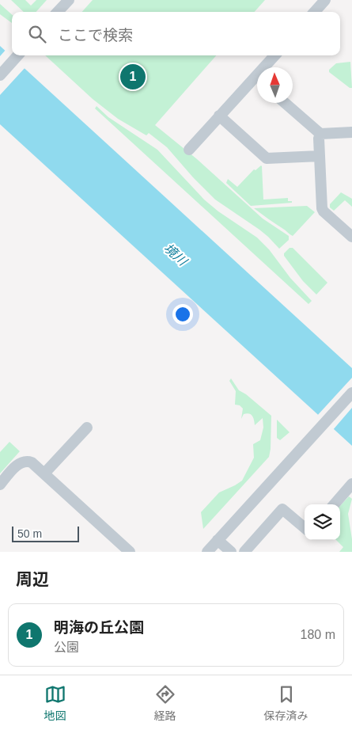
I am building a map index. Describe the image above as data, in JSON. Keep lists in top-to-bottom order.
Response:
{
  "water": ["境川"],
  "scale_bar": "50 m",
  "north": "top",
  "page": {
    "search": "ここで検索",
    "pins": "1",
    "scale": "50 m",
    "heading": "周辺",
    "list": [
      {
        "mark": "1",
        "name": "明海の丘公園",
        "note": "公園",
        "value": "180 m"
      }
    ],
    "nav": ["地図", "経路", "保存済み"]
  }
}
